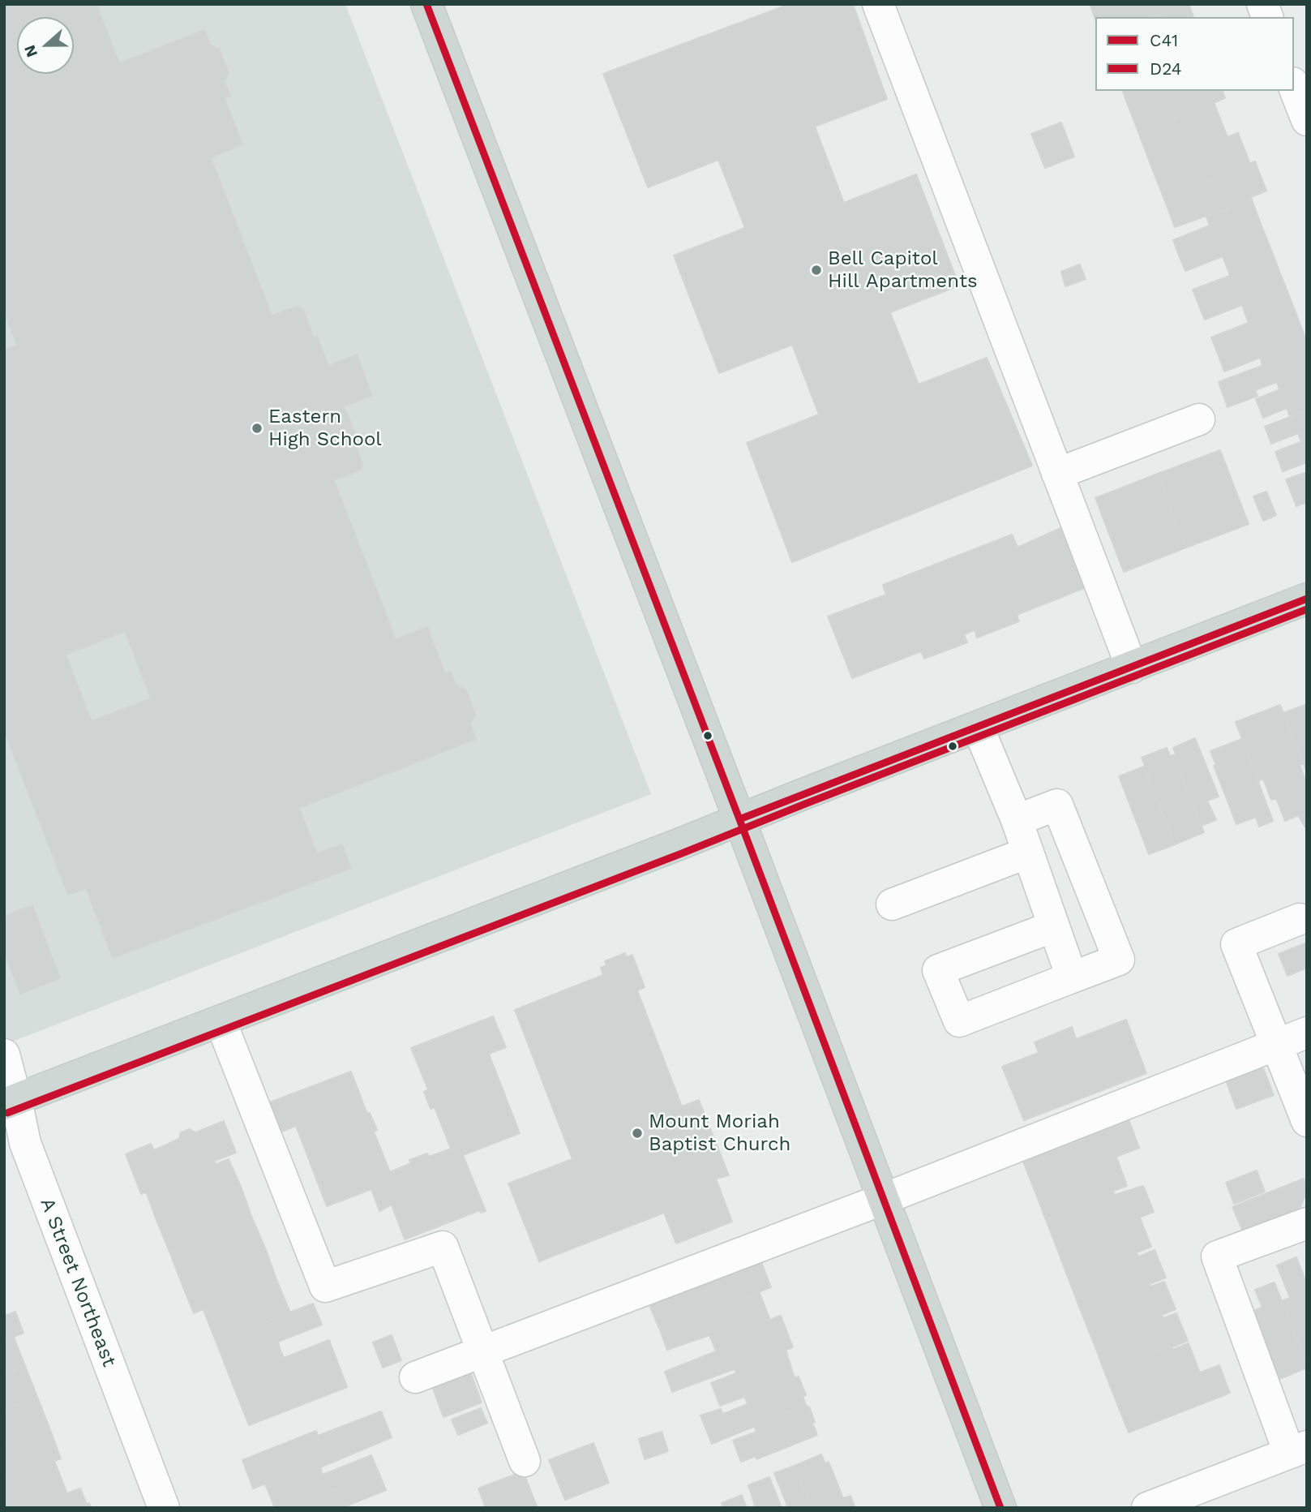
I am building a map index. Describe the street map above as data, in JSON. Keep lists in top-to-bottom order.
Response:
{
  "streets": {
    "street": ["A Street Northeast"]
  },
  "places": ["Bell Capitol Hill Apartments", "Eastern High School", "Mount Moriah Baptist Church"],
  "lines": ["transit line C41", "transit line D24"],
  "legend": ["C41", "D24"],
  "north": "left"
}
